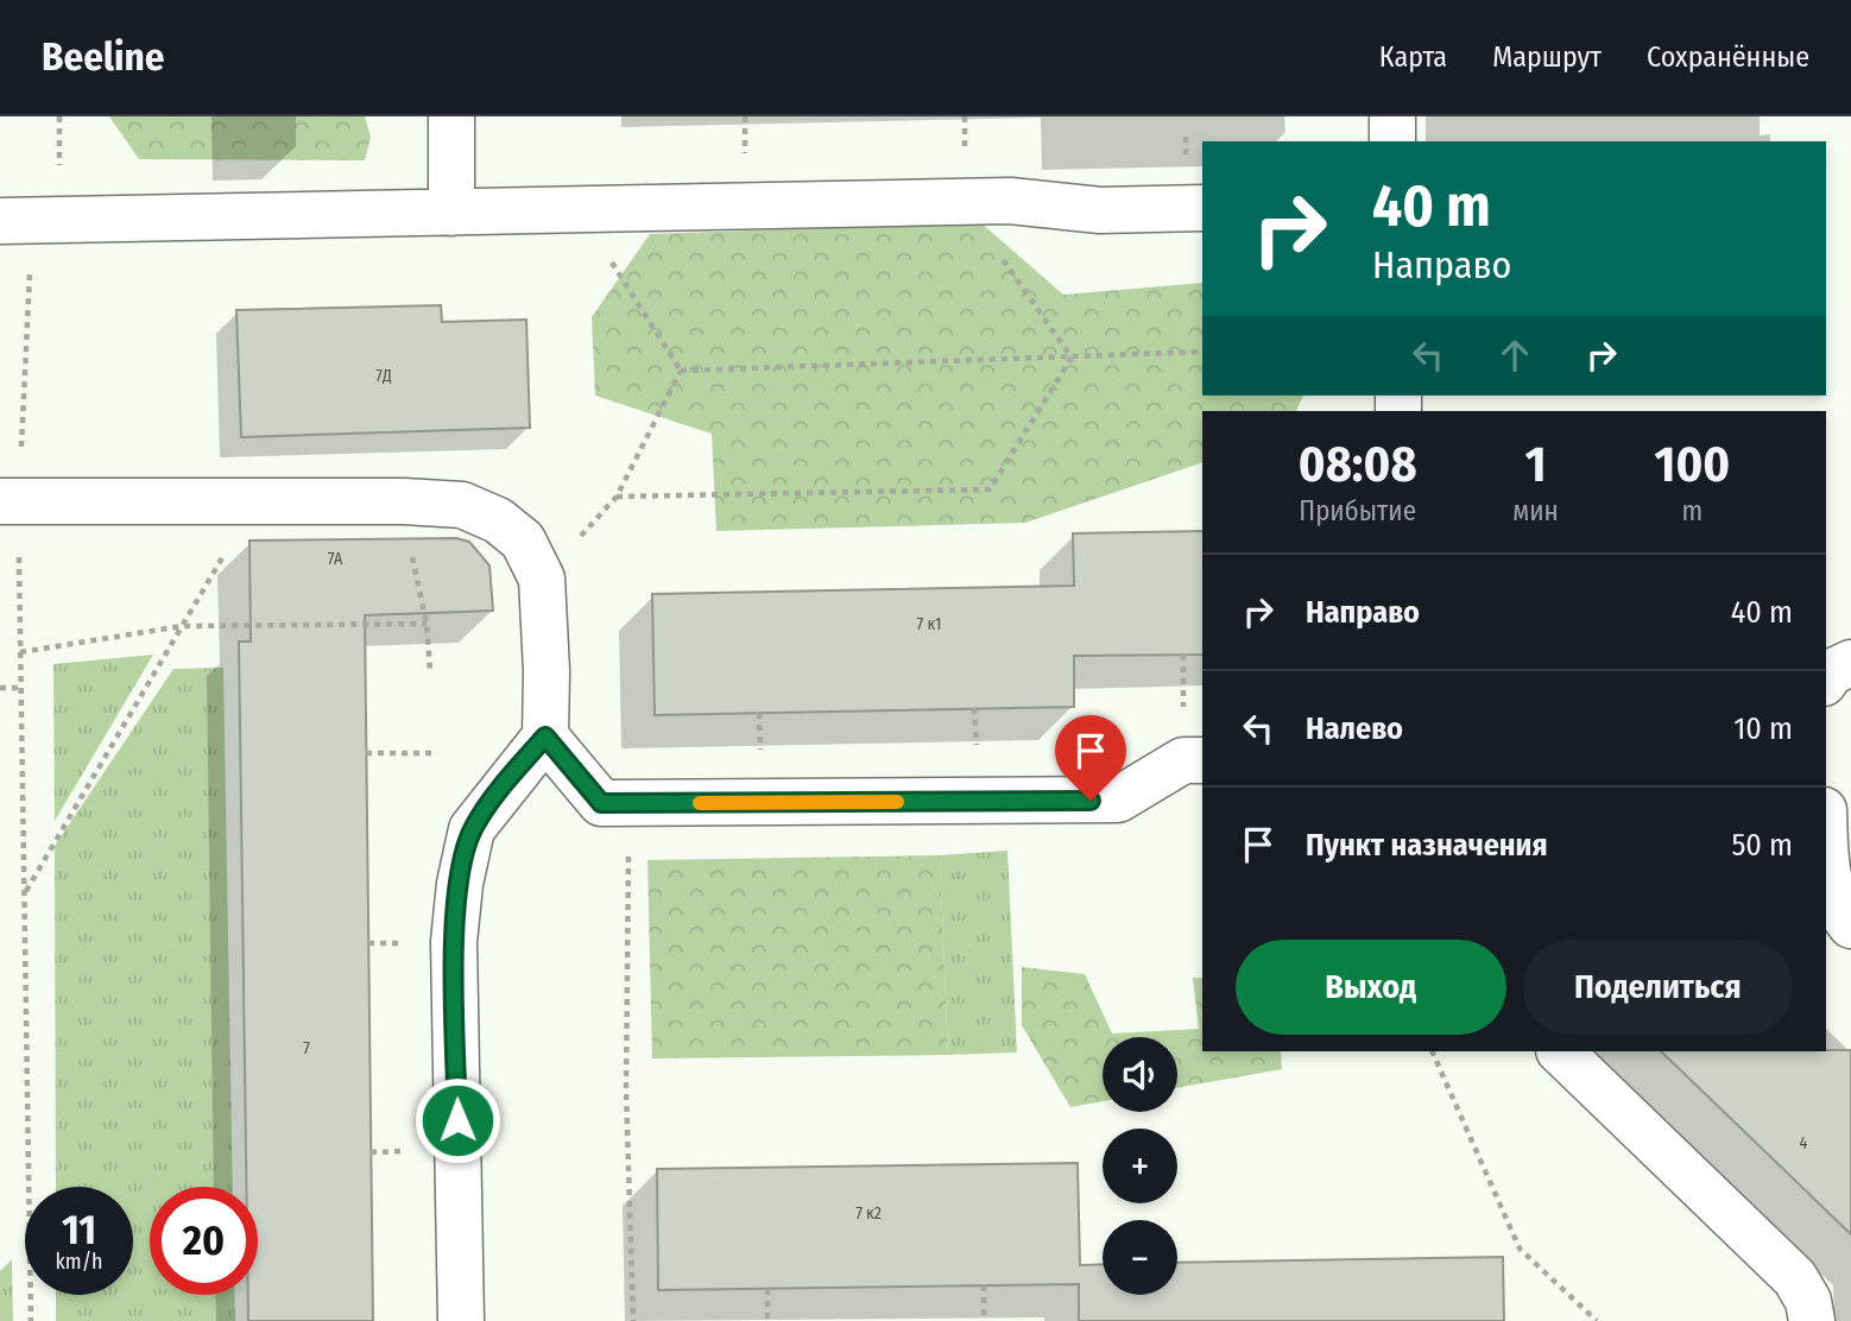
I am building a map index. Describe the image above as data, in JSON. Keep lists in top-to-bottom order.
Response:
{
  "house_numbers": [
    "7Д",
    "7А",
    "7 к1",
    "7",
    "4",
    "7 к2"
  ],
  "page": {
    "header": "Beeline",
    "nav": ["Карта", "Маршрут", "Сохранённые"],
    "turn": ["40 m", "Направо"],
    "eta": [
      "08:08",
      "Прибытие",
      "1",
      "мин",
      "100",
      "m"
    ],
    "list": [
      {
        "name": "Направо",
        "value": "40 m"
      },
      {
        "name": "Налево",
        "value": "10 m"
      },
      {
        "name": "Пункт назначения",
        "value": "50 m"
      }
    ],
    "buttons": ["Выход", "Поделиться"],
    "map_buttons": ["+", "−"],
    "speed": "11 km/h",
    "limit": "20"
  }
}
